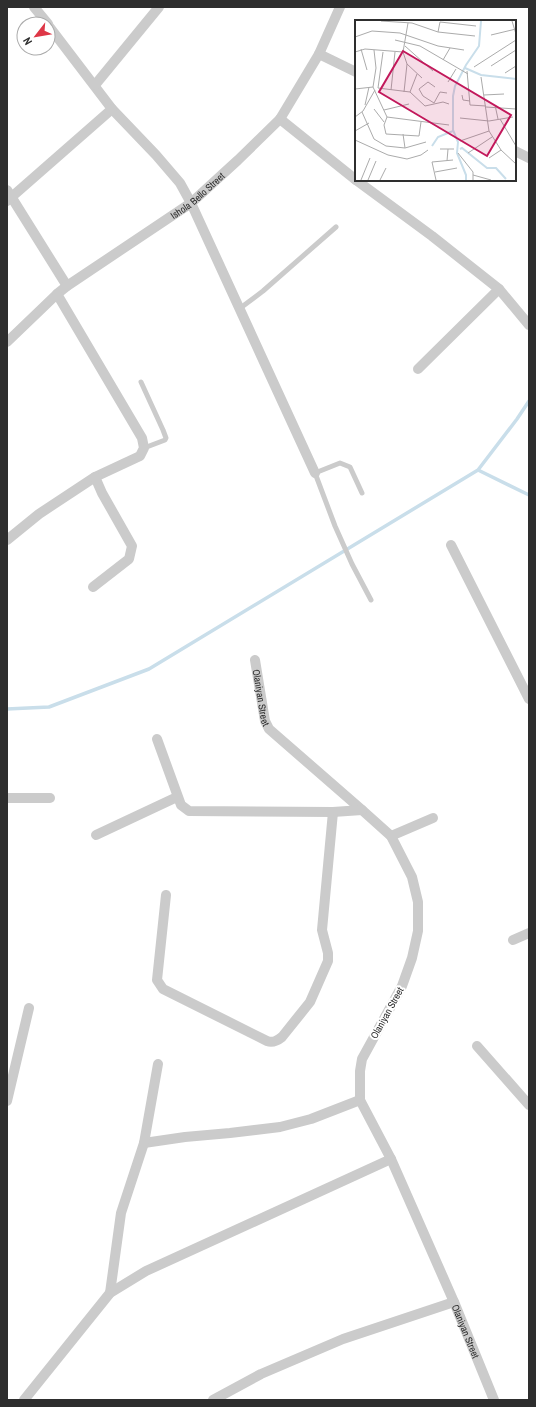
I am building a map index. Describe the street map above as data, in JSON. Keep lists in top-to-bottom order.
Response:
{
  "streets": {
    "street": ["Ishola Bello Street", "Olaniyan Street"]
  },
  "north": "bottom left"
}
